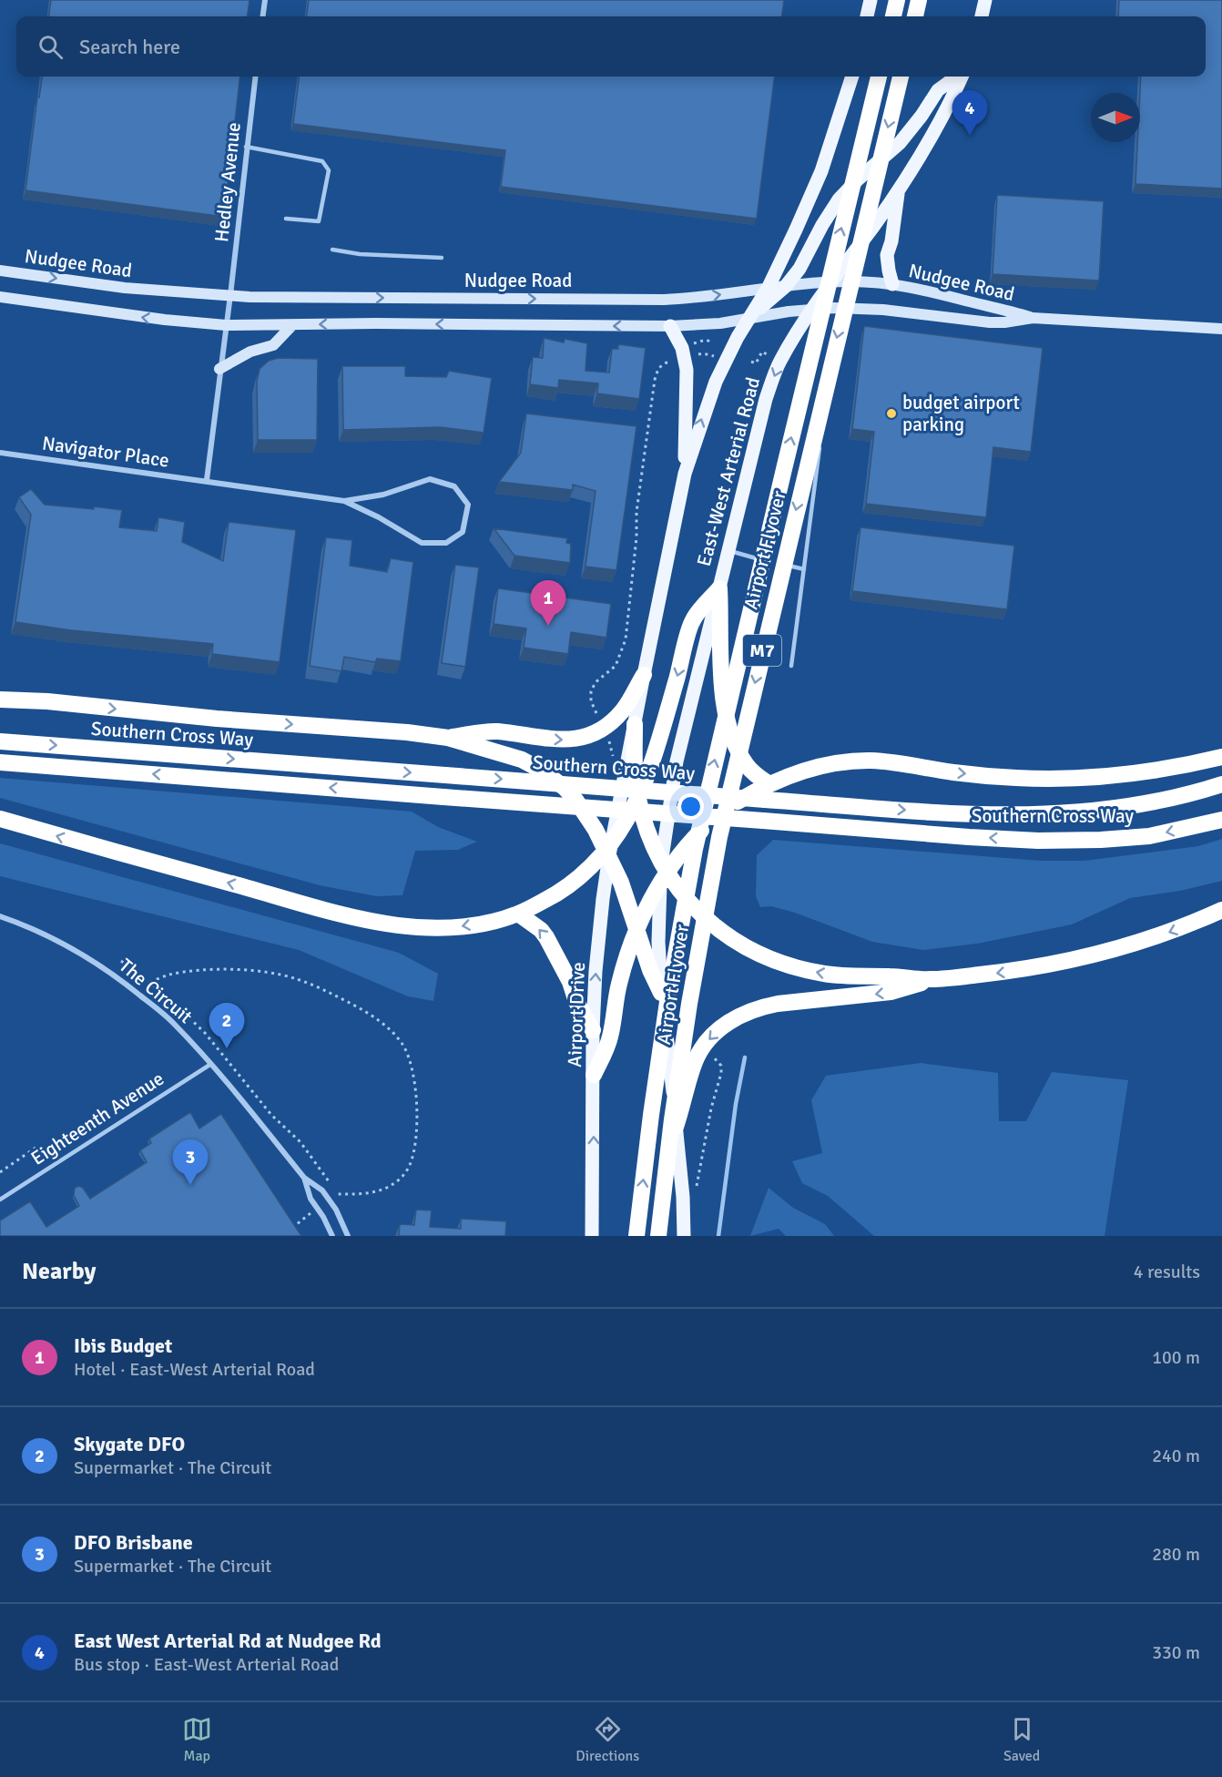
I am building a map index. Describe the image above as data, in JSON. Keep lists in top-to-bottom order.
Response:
{
  "streets": {
    "highway": ["Airport Flyover", "M7", "Southern Cross Way"],
    "main road": ["Nudgee Road", "East-West Arterial Road", "Airport Drive"],
    "street": ["Hedley Avenue", "Navigator Place", "The Circuit"],
    "lane": ["Eighteenth Avenue"]
  },
  "crossings": [
    ["Hedley Avenue", "Nudgee Road"],
    ["Nudgee Road", "East-West Arterial Road"],
    ["East-West Arterial Road", "Airport Drive"],
    ["The Circuit", "Eighteenth Avenue"]
  ],
  "places": ["budget airport parking"],
  "north": "right",
  "page": {
    "search": "Search here",
    "pins": [
      "4",
      "1",
      "2",
      "3"
    ],
    "heading": ["Nearby", "4 results"],
    "list": [
      {
        "mark": "1",
        "name": "Ibis Budget",
        "note": "Hotel · East-West Arterial Road",
        "value": "100 m"
      },
      {
        "mark": "2",
        "name": "Skygate DFO",
        "note": "Supermarket · The Circuit",
        "value": "240 m"
      },
      {
        "mark": "3",
        "name": "DFO Brisbane",
        "note": "Supermarket · The Circuit",
        "value": "280 m"
      },
      {
        "mark": "4",
        "name": "East West Arterial Rd at Nudgee Rd",
        "note": "Bus stop · East-West Arterial Road",
        "value": "330 m"
      }
    ],
    "nav": ["Map", "Directions", "Saved"]
  }
}
